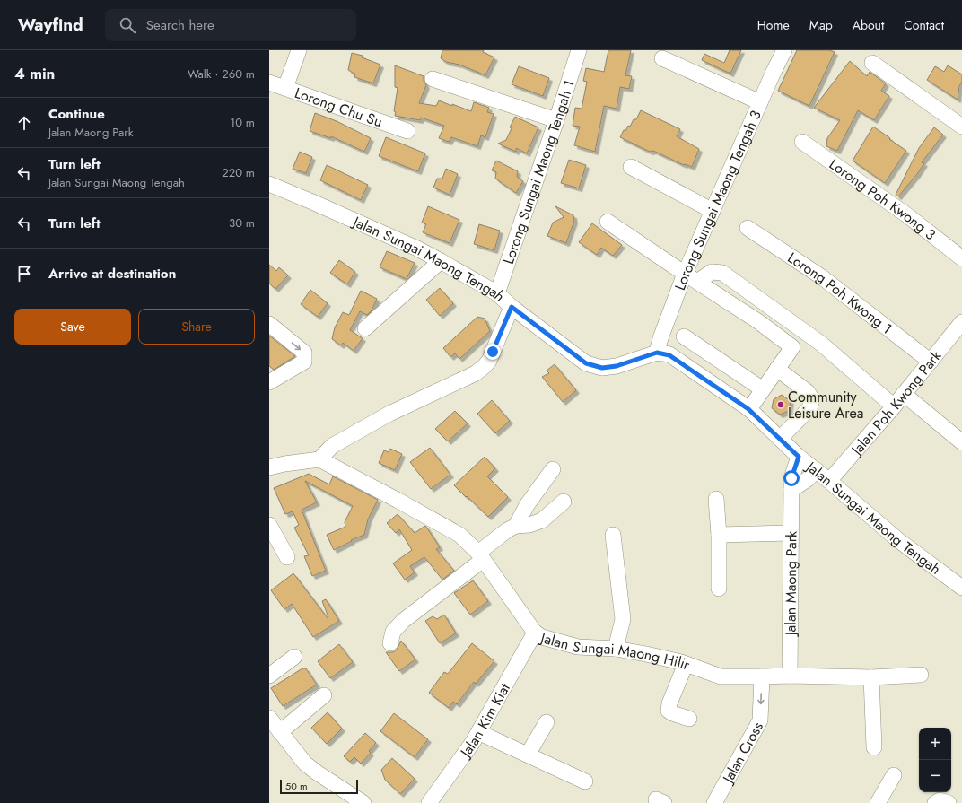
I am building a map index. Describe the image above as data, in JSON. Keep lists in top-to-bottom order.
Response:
{
  "streets": {
    "street": [
      "Lorong Chu Su",
      "Lorong Sungai Maong Tengah 1",
      "Lorong Poh Kwong 3",
      "Lorong Sungai Maong Tengah 3",
      "Jalan Sungai Maong Tengah",
      "Lorong Poh Kwong 1",
      "Jalan Poh Kwong Park",
      "Jalan Maong Park",
      "Jalan Sungai Maong Hilir",
      "Jalan Kim Kiat",
      "Jalan Cross"
    ]
  },
  "crossings": [
    ["Lorong Sungai Maong Tengah 1", "Jalan Sungai Maong Tengah"],
    ["Lorong Sungai Maong Tengah 3", "Jalan Sungai Maong Tengah"],
    ["Jalan Sungai Maong Tengah", "Jalan Poh Kwong Park"],
    ["Jalan Sungai Maong Tengah", "Jalan Maong Park"],
    ["Lorong Poh Kwong 1", "Jalan Poh Kwong Park"],
    ["Jalan Maong Park", "Jalan Sungai Maong Hilir"],
    ["Jalan Sungai Maong Hilir", "Jalan Kim Kiat"],
    ["Jalan Sungai Maong Hilir", "Jalan Cross"]
  ],
  "places": ["Community Leisure Area"],
  "scale_bar": "50 m",
  "page": {
    "header": "Wayfind",
    "search": "Search here",
    "nav": [
      "Home",
      "Map",
      "About",
      "Contact"
    ],
    "heading": ["4 min", "Walk · 260 m"],
    "list": [
      ["Continue", "Jalan Maong Park", "10 m"],
      ["Turn left", "Jalan Sungai Maong Tengah", "220 m"],
      ["Turn left", "30 m"],
      "Arrive at destination"
    ],
    "buttons": ["Save", "Share"],
    "map_buttons": ["+", "−"],
    "scale": "50 m"
  }
}
